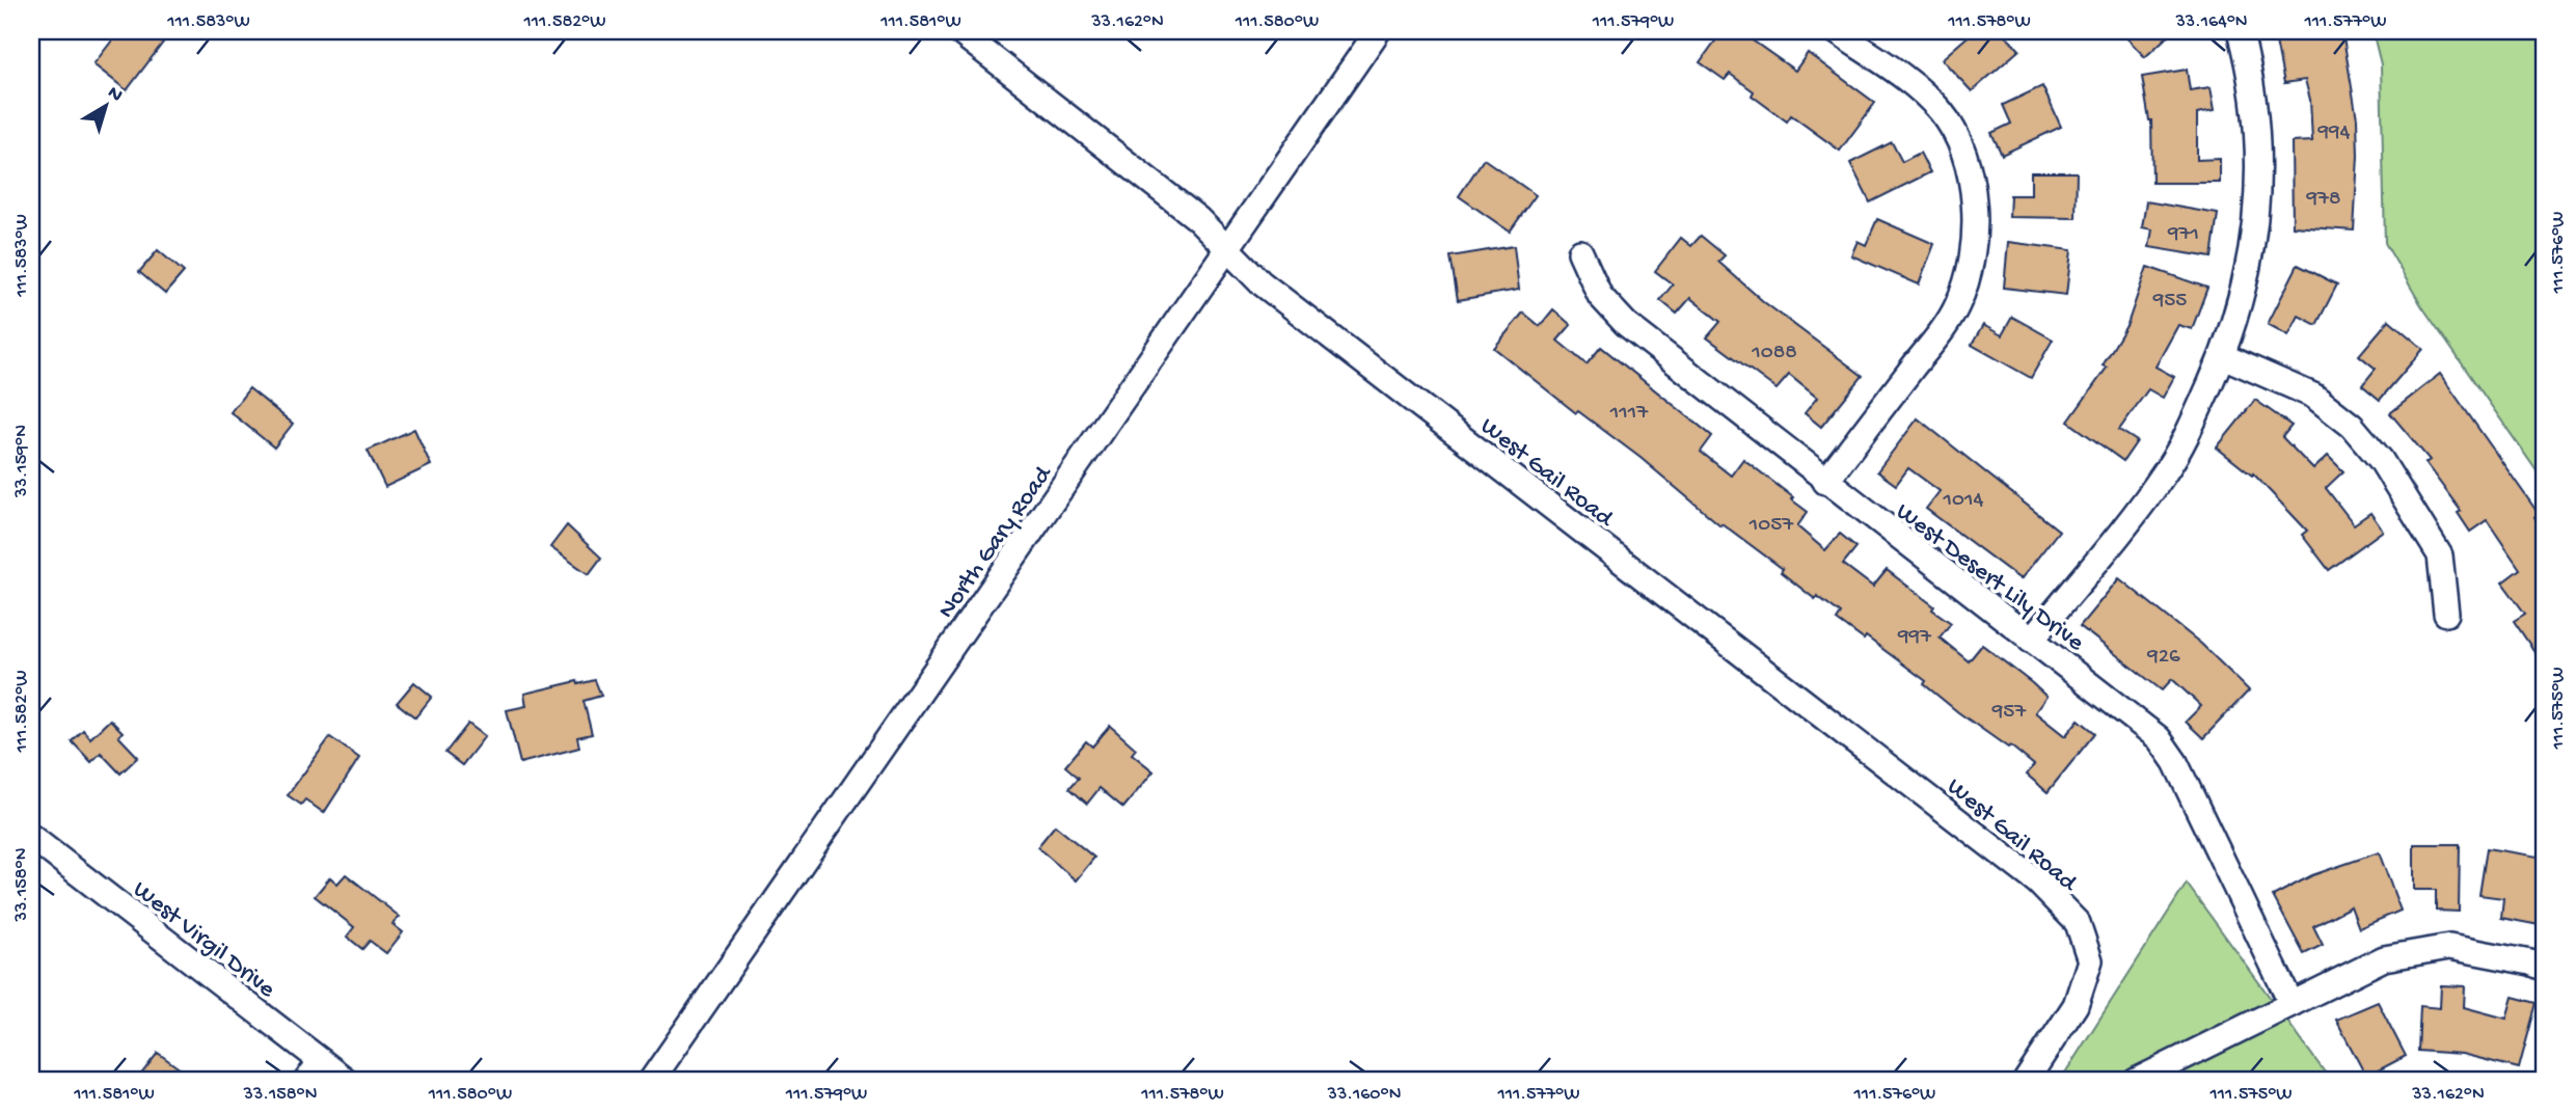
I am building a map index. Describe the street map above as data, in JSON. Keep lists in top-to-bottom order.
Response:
{
  "streets": {
    "street": [
      "West Gail Road",
      "North Gary Road",
      "West Desert Lily Drive",
      "West Virgil Drive"
    ]
  },
  "crossings": [
    ["West Gail Road", "North Gary Road"]
  ],
  "house_numbers": [
    "994",
    "978",
    "971",
    "955",
    "1088",
    "1117",
    "1014",
    "1057",
    "997",
    "926",
    "957"
  ],
  "north": "top right",
  "coordinates": [
    "111.583°W",
    "111.582°W",
    "111.581°W",
    "33.162°N",
    "111.580°W",
    "111.579°W",
    "111.578°W",
    "33.164°N",
    "111.577°W",
    "111.576°W",
    "33.159°N",
    "111.575°W",
    "33.158°N",
    "33.160°N"
  ]
}
